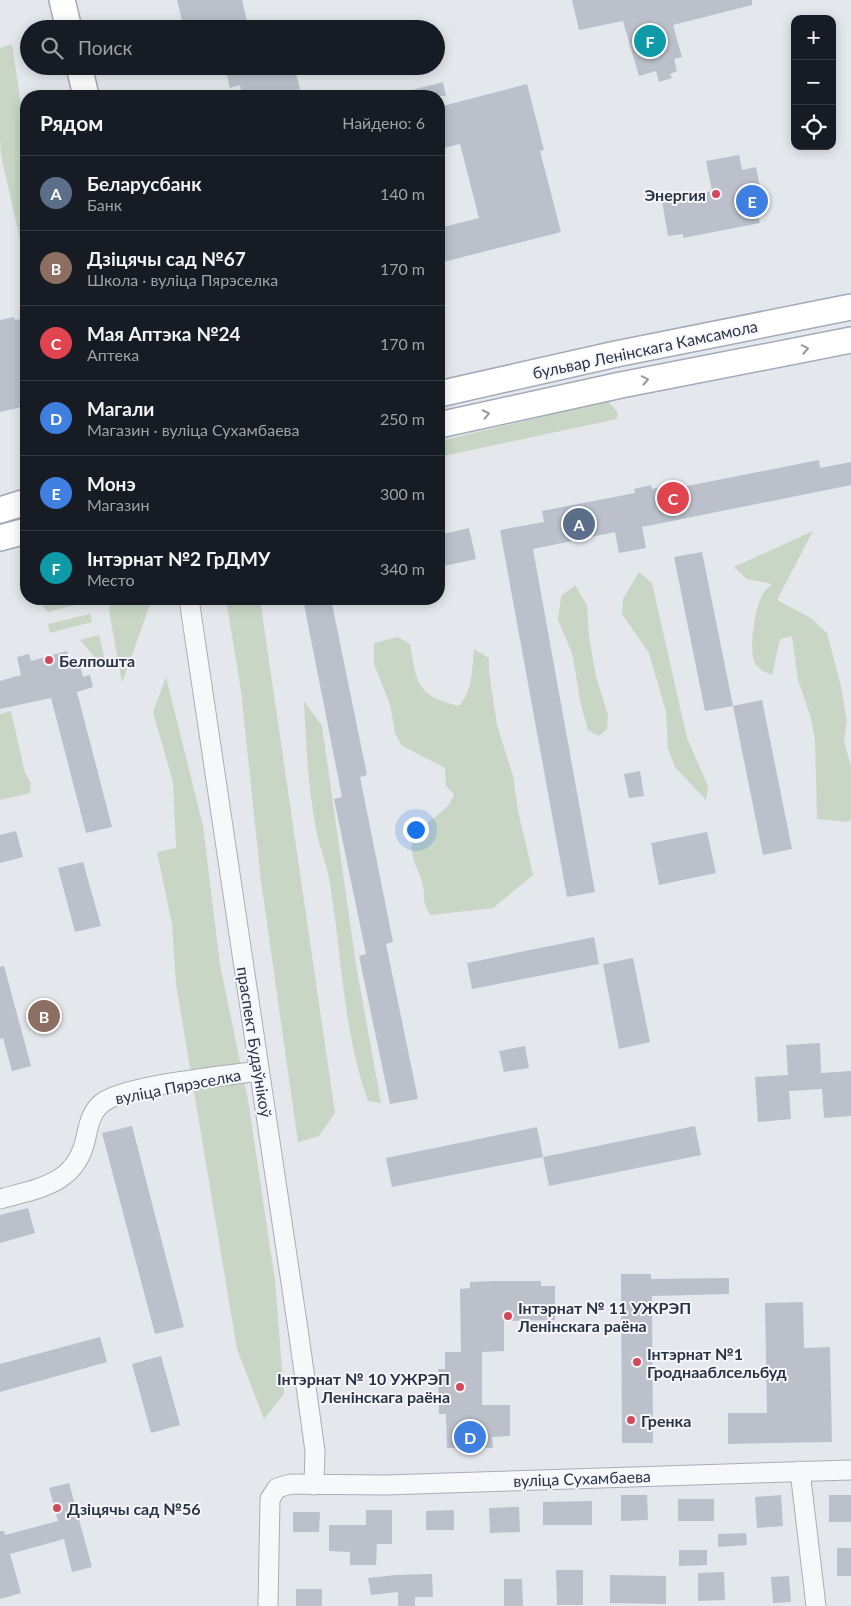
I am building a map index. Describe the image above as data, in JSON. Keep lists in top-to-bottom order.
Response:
{
  "streets": {
    "main road": ["бульвар Ленінскага Камсамола"],
    "street": ["праспект Будаўнікоў", "вуліца Пярэселка", "вуліца Сухамбаева"]
  },
  "crossings": [
    ["праспект Будаўнікоў", "вуліца Пярэселка"],
    ["праспект Будаўнікоў", "вуліца Сухамбаева"]
  ],
  "places": [
    "Энергия",
    "Белпошта",
    "Інтэрнат № 11 УЖРЭП Ленінскага раёна",
    "Інтэрнат №1 Гроднааблсельбуд",
    "Інтэрнат № 10 УЖРЭП Ленінскага раёна",
    "Гренка",
    "Дзіцячы сад №56"
  ],
  "page": {
    "map_buttons": ["+", "−"],
    "search": "Поиск",
    "pins": [
      "F",
      "E",
      "C",
      "A",
      "B",
      "D"
    ],
    "heading": ["Рядом", "Найдено: 6"],
    "list": [
      {
        "mark": "A",
        "name": "Беларусбанк",
        "note": "Банк",
        "value": "140 m"
      },
      {
        "mark": "B",
        "name": "Дзіцячы сад №67",
        "note": "Школа · вуліца Пярэселка",
        "value": "170 m"
      },
      {
        "mark": "C",
        "name": "Мая Аптэка №24",
        "note": "Аптека",
        "value": "170 m"
      },
      {
        "mark": "D",
        "name": "Магали",
        "note": "Магазин · вуліца Сухамбаева",
        "value": "250 m"
      },
      {
        "mark": "E",
        "name": "Монэ",
        "note": "Магазин",
        "value": "300 m"
      },
      {
        "mark": "F",
        "name": "Інтэрнат №2 ГрДМУ",
        "note": "Место",
        "value": "340 m"
      }
    ]
  }
}
